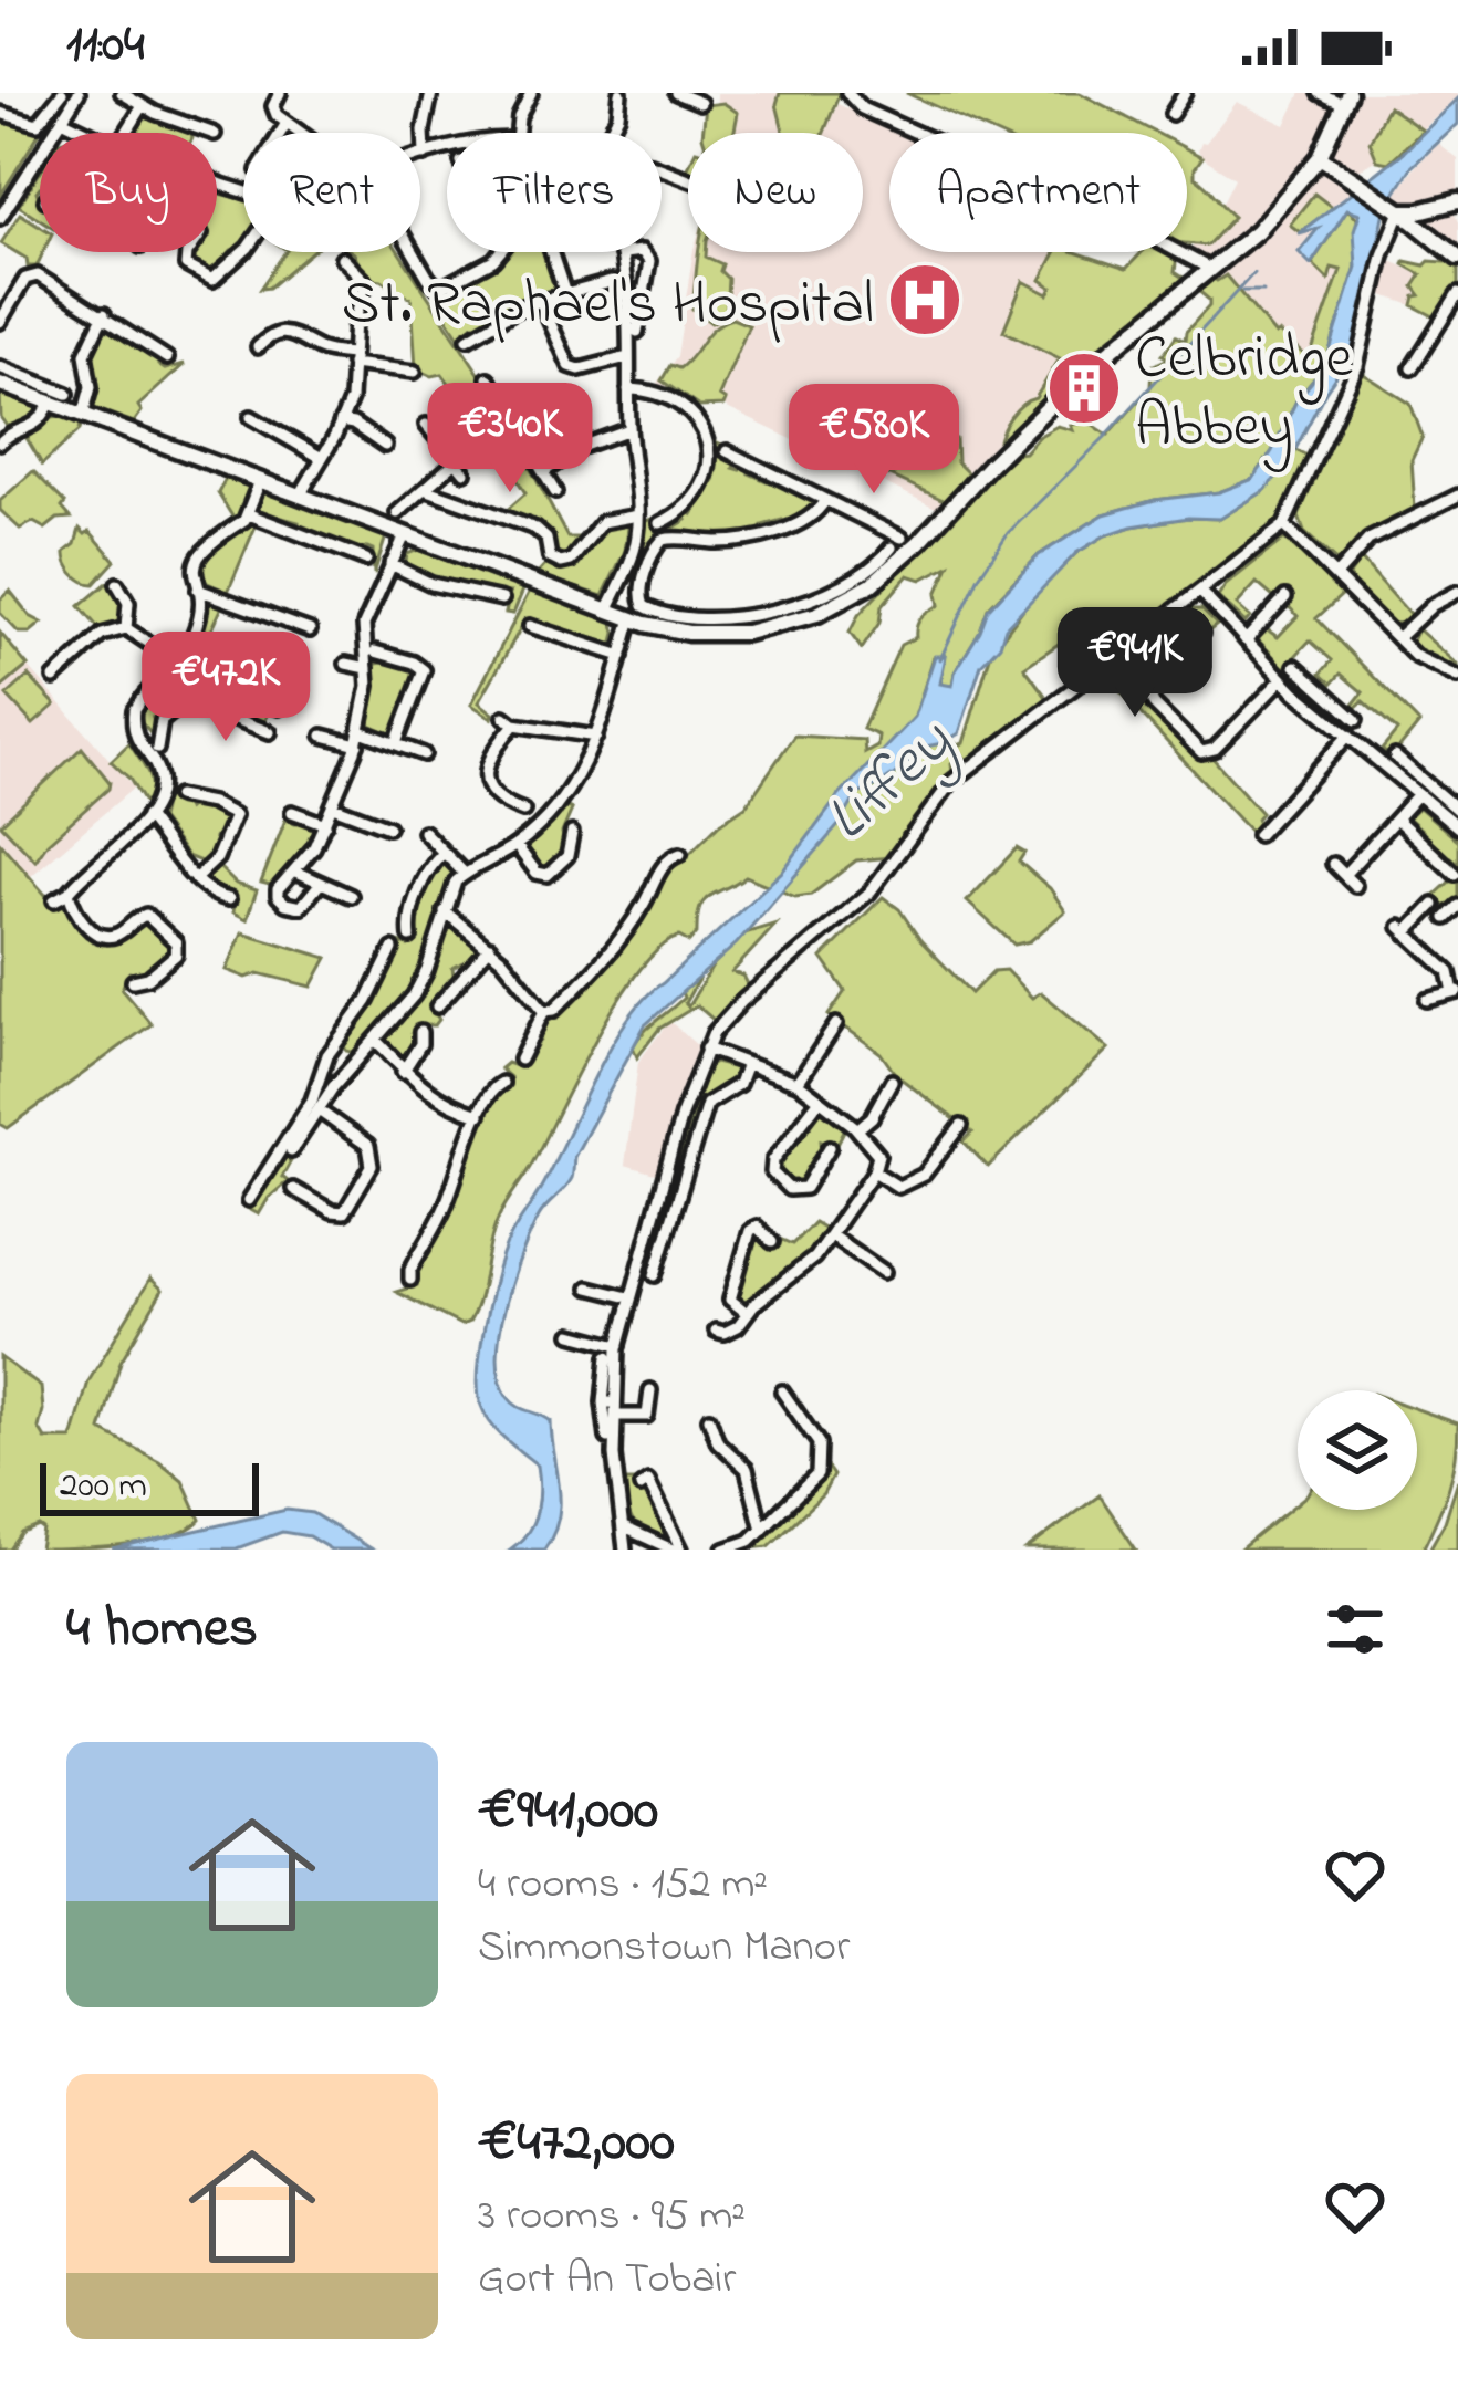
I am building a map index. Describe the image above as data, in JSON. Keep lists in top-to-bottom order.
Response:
{
  "water": ["Liffey"],
  "places": {
    "hospital": ["St. Raphael's Hospital"],
    "building": ["Celbridge Abbey"]
  },
  "scale_bar": "200 m",
  "page": {
    "status": "11:04",
    "chip": [
      "Buy",
      "Rent",
      "Filters",
      "New",
      "Apartment"
    ],
    "price": [
      "€340K",
      "€580K",
      "€941K",
      "€472K"
    ],
    "scale": "200 m",
    "heading": "4 homes",
    "list": [
      {
        "name": "€941,000",
        "note": "4 rooms · 152 m² · Simmonstown Manor"
      },
      {
        "name": "€472,000",
        "note": "3 rooms · 95 m² · Gort An Tobair"
      }
    ]
  }
}
